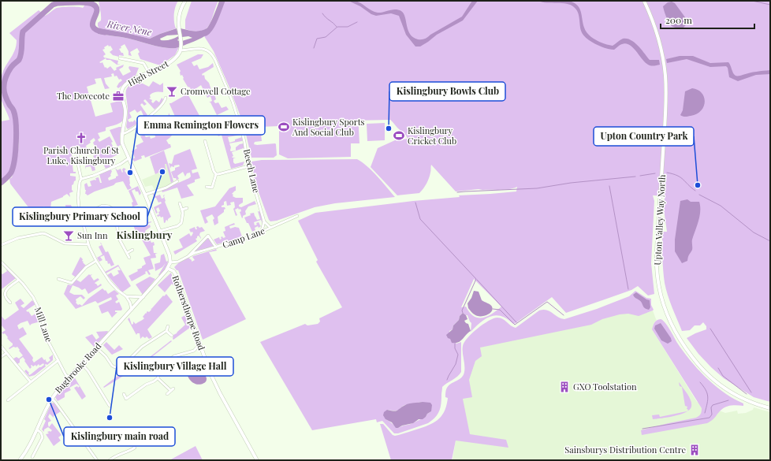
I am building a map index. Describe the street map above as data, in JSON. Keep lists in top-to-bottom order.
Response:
{
  "streets": {
    "street": [
      "High Street",
      "Beech Lane",
      "Upton Valley Way North",
      "Camp Lane",
      "Rothersthorpe Road",
      "Mill Lane",
      "Bugbrooke Road"
    ]
  },
  "crossings": [
    ["High Street", "Beech Lane"],
    ["High Street", "Camp Lane"],
    ["Beech Lane", "Camp Lane"],
    ["Rothersthorpe Road", "Bugbrooke Road"],
    ["Mill Lane", "Bugbrooke Road"]
  ],
  "districts": ["Kislingbury"],
  "water": ["River Nene"],
  "places": {
    "bar": ["Cromwell Cottage", "Sun Inn"],
    "office": ["The Dovecote"],
    "sports": ["Kislingbury Sports And Social Club", "Kislingbury Cricket Club"],
    "other": [
      "Kislingbury Bowls Club",
      "Kislingbury Primary School",
      "Emma Remington Flowers",
      "Upton Country Park",
      "Kislingbury main road",
      "Kislingbury Village Hall"
    ],
    "church": ["Parish Church of St Luke, Kislingbury"],
    "building": ["GXO Toolstation", "Sainsburys Distribution Centre"]
  },
  "scale_bar": "200 m"
}
